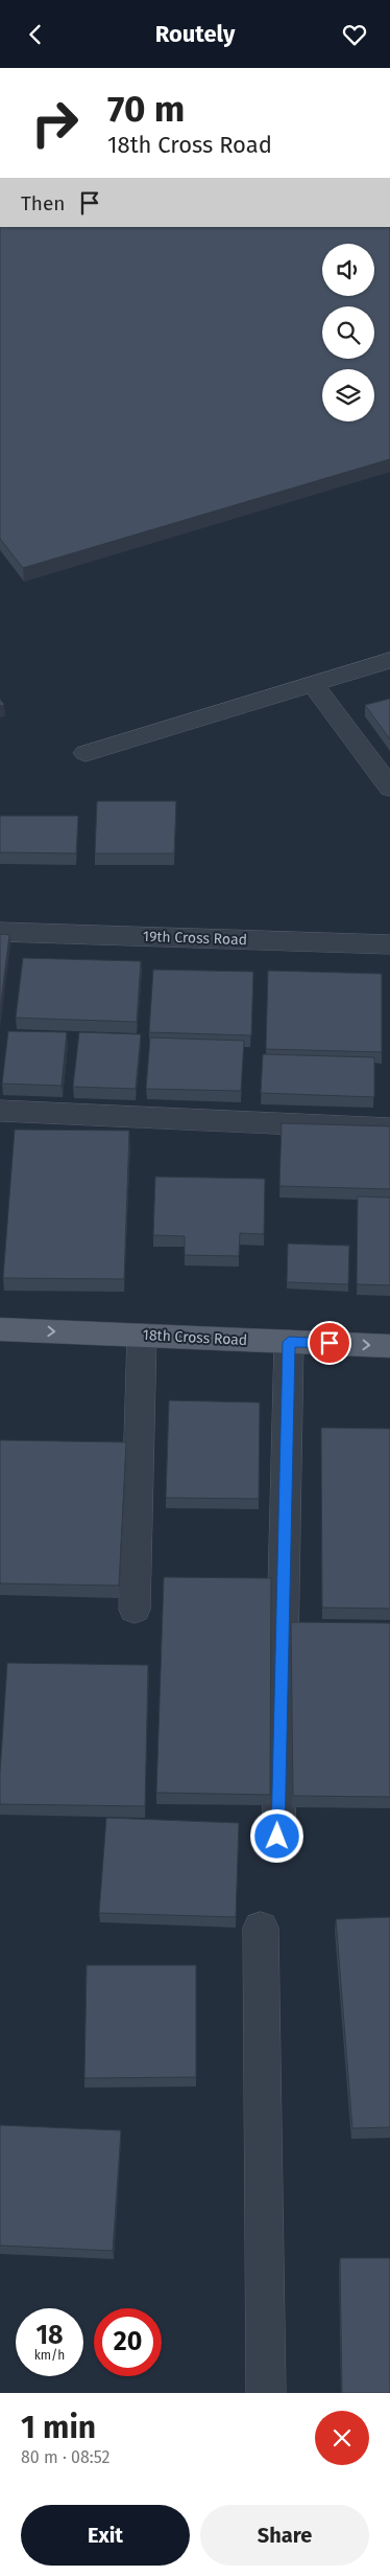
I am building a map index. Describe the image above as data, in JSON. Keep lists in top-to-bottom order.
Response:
{
  "streets": {
    "main road": ["18th Cross Road"],
    "street": ["19th Cross Road"]
  },
  "one_way": ["18th Cross Road"],
  "page": {
    "header": "Routely",
    "turn": ["70 m", "18th Cross Road"],
    "then": "Then",
    "speed": "18 km/h",
    "limit": "20",
    "heading": ["1 min", "80 m · 08:52"],
    "buttons": ["Exit", "Share"]
  }
}
